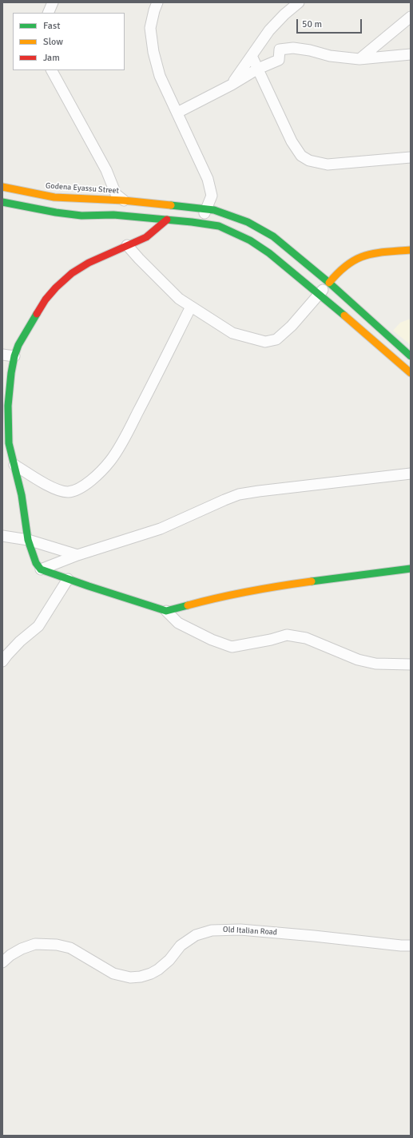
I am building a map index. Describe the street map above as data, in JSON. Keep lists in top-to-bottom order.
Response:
{
  "streets": {
    "main road": ["Godena Eyassu Street"],
    "street": ["Old Italian Road"]
  },
  "legend": ["Fast", "Slow", "Jam"],
  "scale_bar": "50 m"
}
